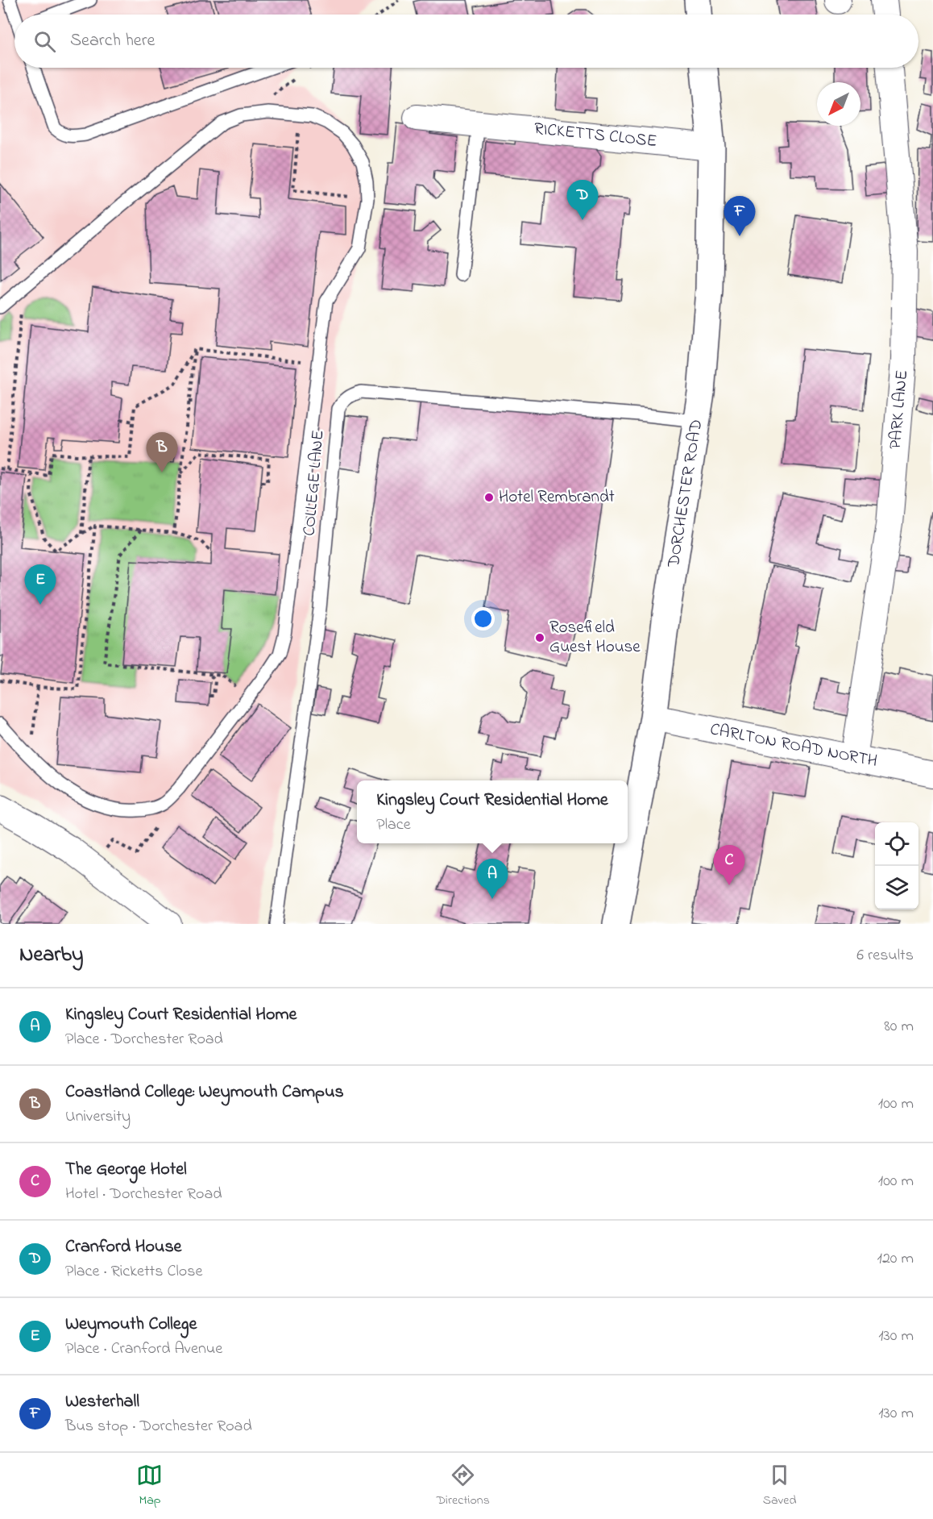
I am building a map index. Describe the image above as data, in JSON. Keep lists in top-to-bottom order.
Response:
{
  "streets": {
    "main road": ["DORCHESTER ROAD"],
    "street": ["RICKETTS CLOSE", "PARK LANE", "CARLTON ROAD NORTH"],
    "lane": ["COLLEGE LANE"]
  },
  "crossings": [
    ["RICKETTS CLOSE", "DORCHESTER ROAD"],
    ["PARK LANE", "CARLTON ROAD NORTH"],
    ["COLLEGE LANE", "DORCHESTER ROAD"],
    ["DORCHESTER ROAD", "CARLTON ROAD NORTH"]
  ],
  "places": ["Hotel Rembrandt", "Rosefield Guest House"],
  "north": "bottom left",
  "page": {
    "search": "Search here",
    "pins": [
      "D",
      "F",
      "B",
      "E",
      "C",
      "A"
    ],
    "popup": ["Kingsley Court Residential Home", "Place"],
    "heading": ["Nearby", "6 results"],
    "list": [
      {
        "mark": "A",
        "name": "Kingsley Court Residential Home",
        "note": "Place · Dorchester Road",
        "value": "80 m"
      },
      {
        "mark": "B",
        "name": "Coastland College: Weymouth Campus",
        "note": "University",
        "value": "100 m"
      },
      {
        "mark": "C",
        "name": "The George Hotel",
        "note": "Hotel · Dorchester Road",
        "value": "100 m"
      },
      {
        "mark": "D",
        "name": "Cranford House",
        "note": "Place · Ricketts Close",
        "value": "120 m"
      },
      {
        "mark": "E",
        "name": "Weymouth College",
        "note": "Place · Cranford Avenue",
        "value": "130 m"
      },
      {
        "mark": "F",
        "name": "Westerhall",
        "note": "Bus stop · Dorchester Road",
        "value": "130 m"
      }
    ],
    "nav": ["Map", "Directions", "Saved"]
  }
}
